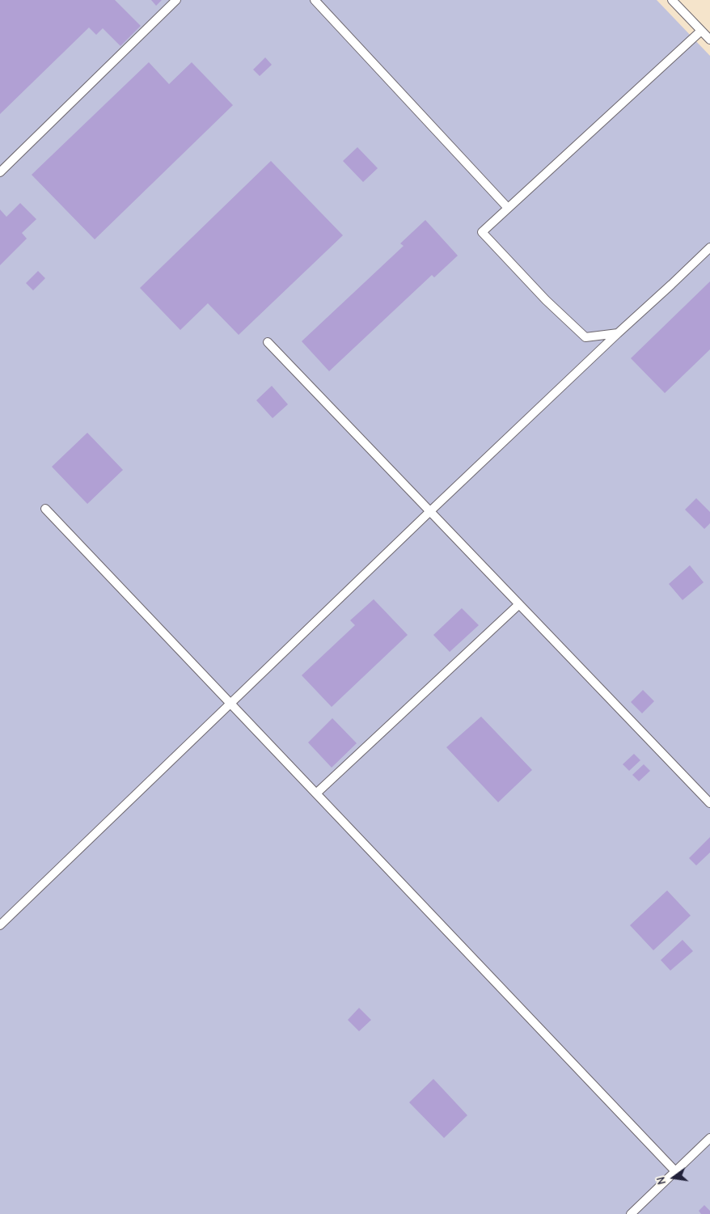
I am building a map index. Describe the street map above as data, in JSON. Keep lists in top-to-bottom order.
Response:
{
  "north": "left"
}
